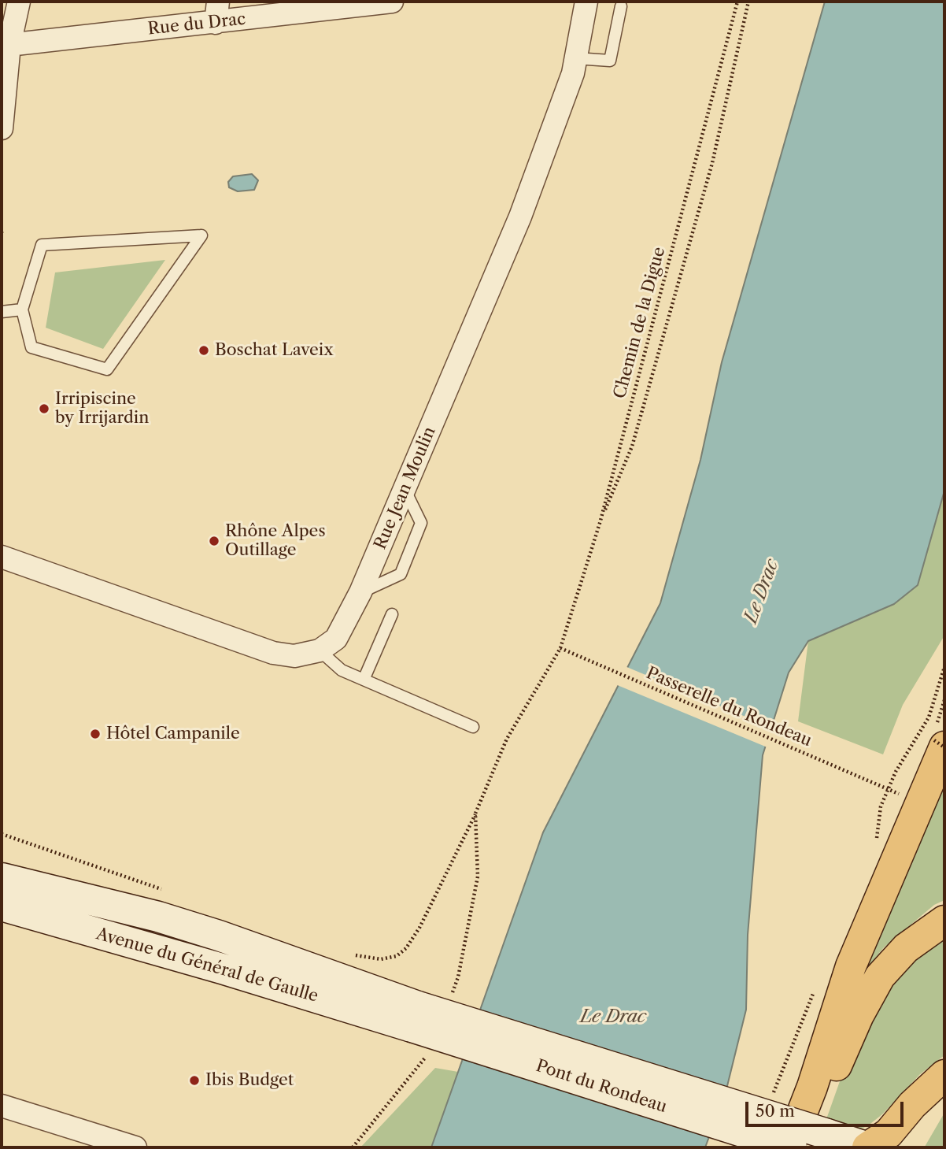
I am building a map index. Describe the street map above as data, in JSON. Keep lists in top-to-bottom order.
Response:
{
  "streets": {
    "main road": ["Avenue du Général de Gaulle", "Pont du Rondeau"],
    "street": ["Rue du Drac", "Rue Jean Moulin"],
    "path": ["Chemin de la Digue", "Passerelle du Rondeau"]
  },
  "crossings": [
    ["Chemin de la Digue", "Passerelle du Rondeau"],
    ["Avenue du Général de Gaulle", "Pont du Rondeau"]
  ],
  "water": ["Le Drac"],
  "places": [
    "Boschat Laveix",
    "Irripiscine by Irrijardin",
    "Rhône Alpes Outillage",
    "Hôtel Campanile",
    "Ibis Budget"
  ],
  "scale_bar": "50 m"
}
